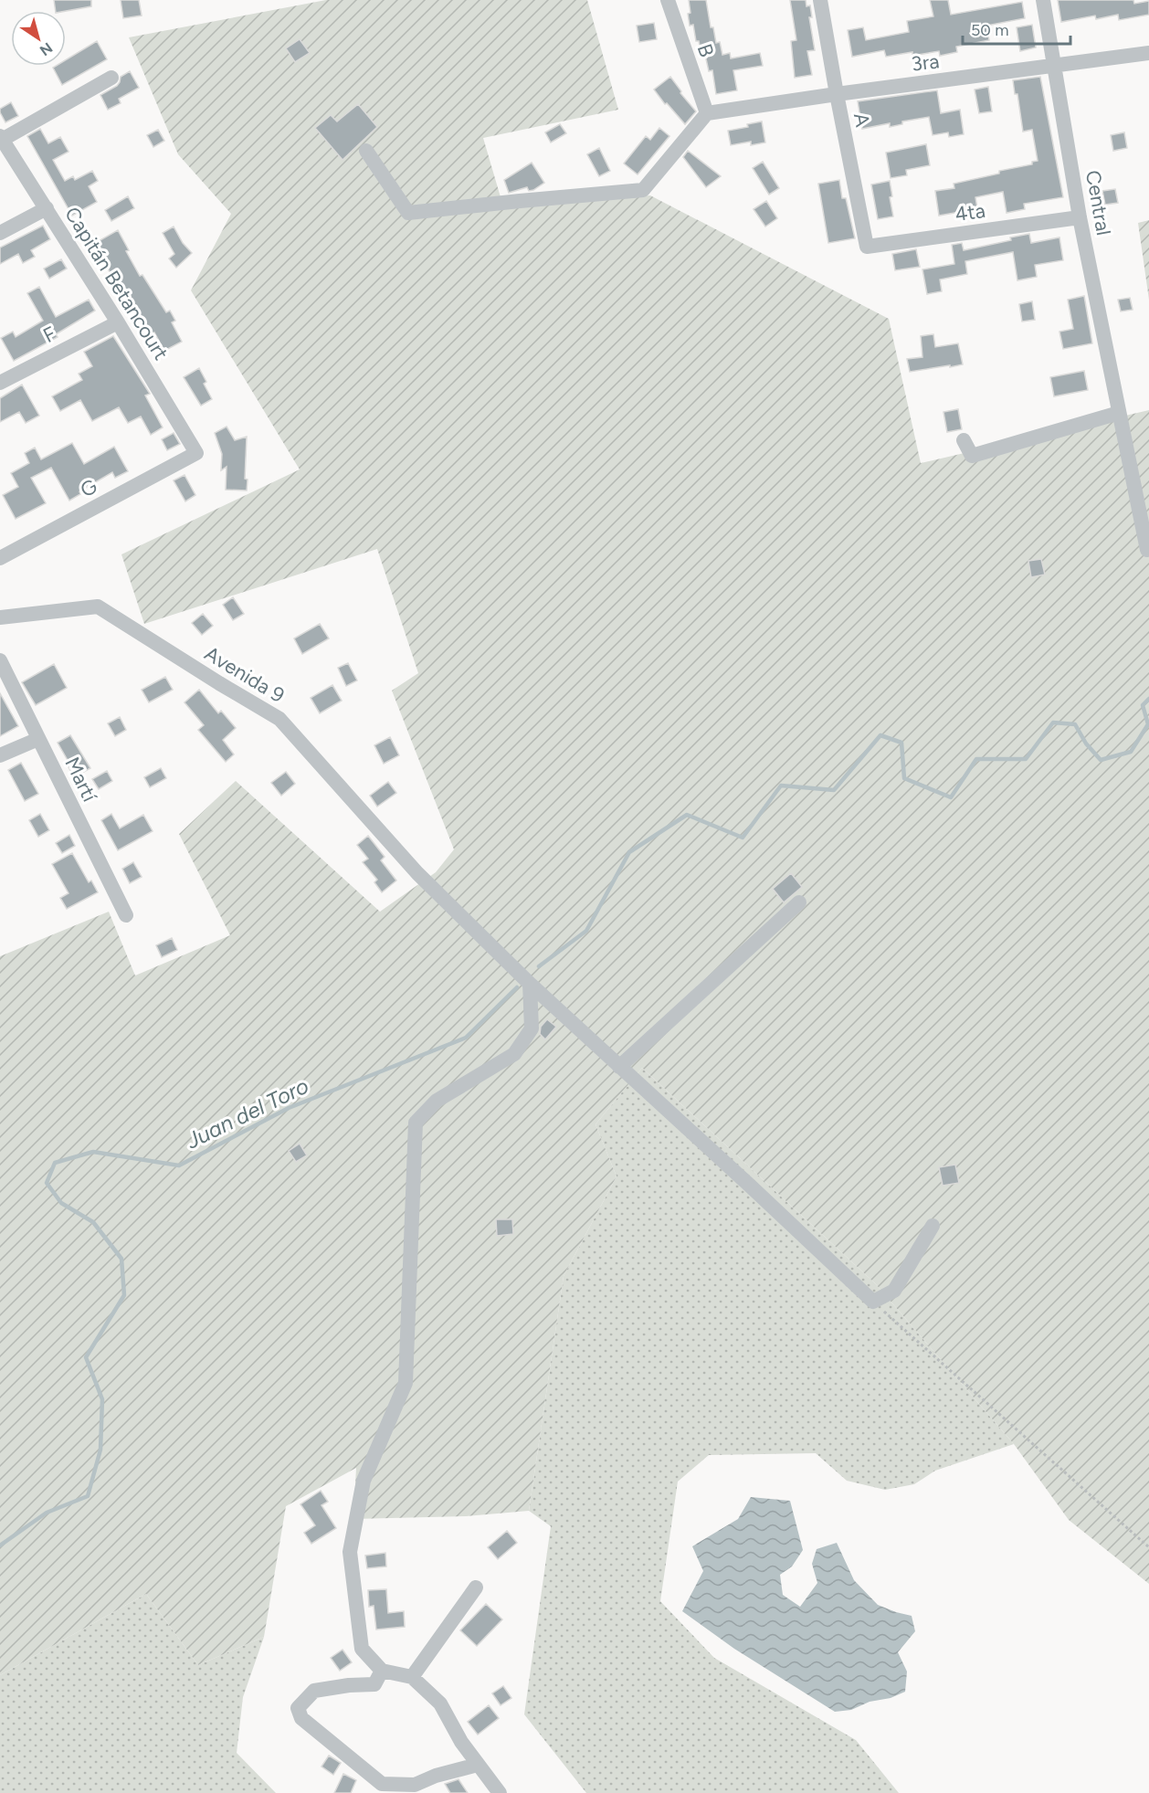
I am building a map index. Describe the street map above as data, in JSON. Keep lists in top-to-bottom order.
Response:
{
  "streets": {
    "street": [
      "B",
      "3ra",
      "A",
      "Central",
      "4ta",
      "Capitán Betancourt",
      "F",
      "G",
      "Avenida 9",
      "Martí"
    ]
  },
  "crossings": [
    ["B", "3ra"],
    ["3ra", "A"],
    ["3ra", "Central"],
    ["A", "4ta"],
    ["Central", "4ta"],
    ["Capitán Betancourt", "F"],
    ["Capitán Betancourt", "G"]
  ],
  "water": ["Juan del Toro"],
  "scale_bar": "50 m",
  "north": "bottom right"
}
